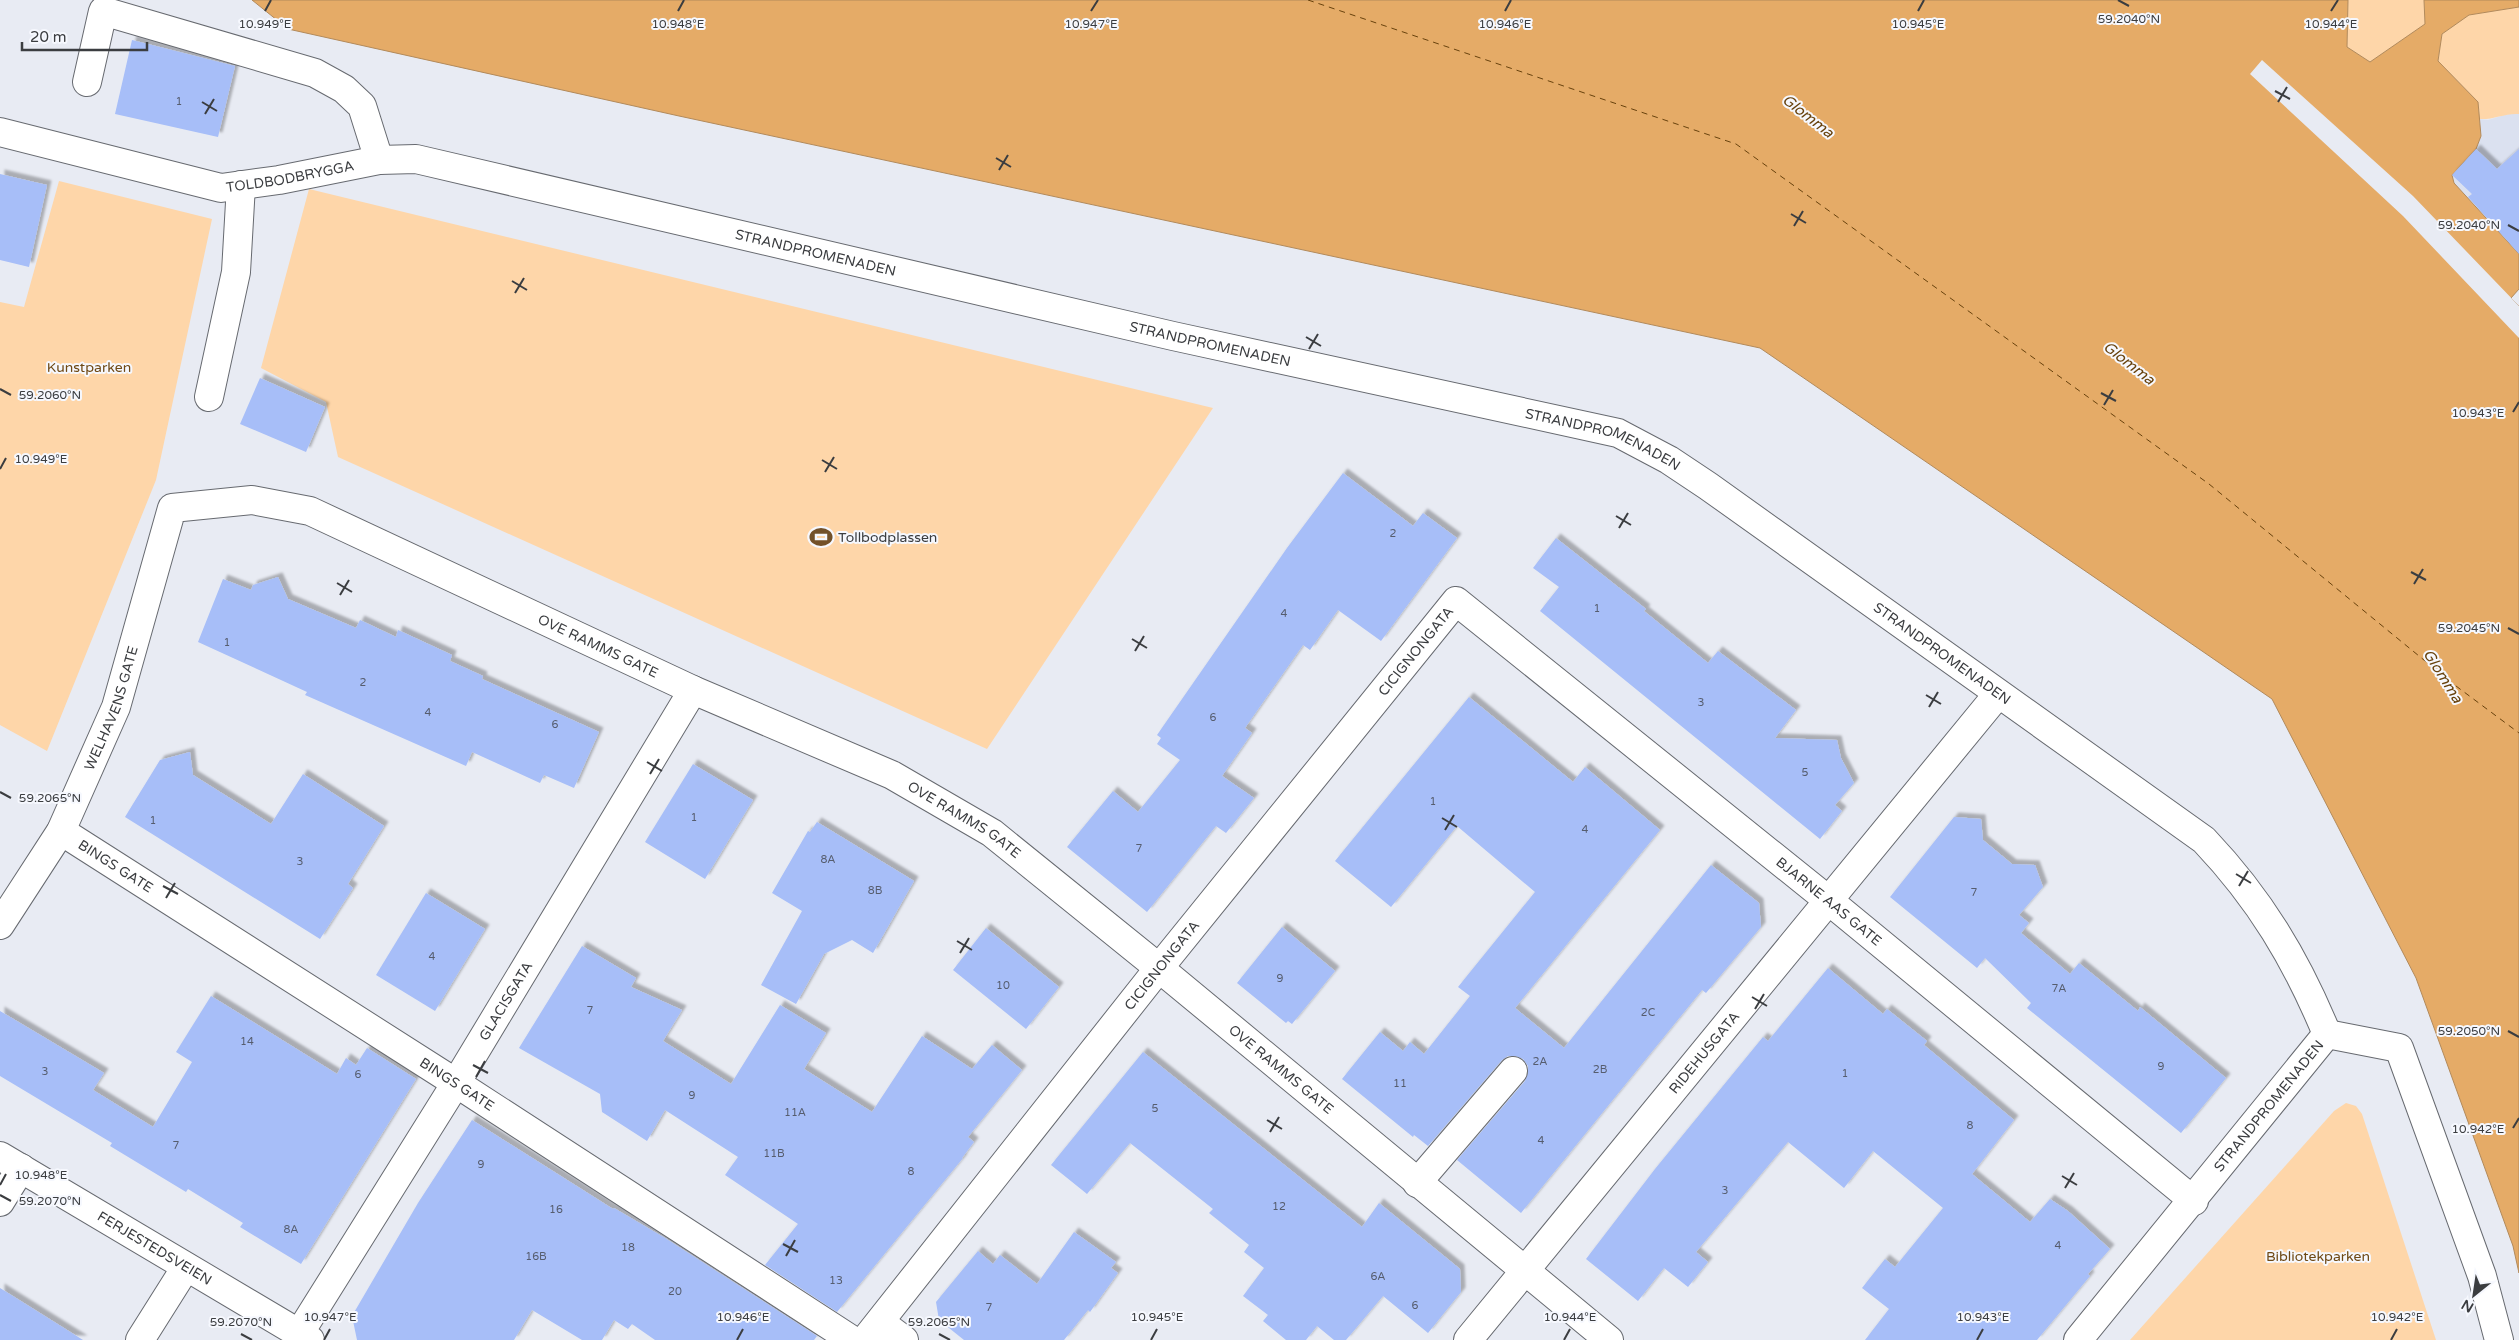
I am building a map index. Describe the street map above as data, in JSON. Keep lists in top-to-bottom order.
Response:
{
  "streets": {
    "street": [
      "TOLDBODBRYGGA",
      "STRANDPROMENADEN",
      "OVE RAMMS GATE",
      "CICIGNONGATA",
      "WELHAVENS GATE",
      "BINGS GATE",
      "BJARNE AAS GATE",
      "GLACISGATA",
      "RIDEHUSGATA",
      "FERJESTEDSVEIEN"
    ]
  },
  "crossings": [
    ["TOLDBODBRYGGA", "STRANDPROMENADEN"],
    ["STRANDPROMENADEN", "BJARNE AAS GATE"],
    ["STRANDPROMENADEN", "RIDEHUSGATA"],
    ["OVE RAMMS GATE", "CICIGNONGATA"],
    ["OVE RAMMS GATE", "WELHAVENS GATE"],
    ["OVE RAMMS GATE", "GLACISGATA"],
    ["OVE RAMMS GATE", "RIDEHUSGATA"],
    ["CICIGNONGATA", "BJARNE AAS GATE"],
    ["WELHAVENS GATE", "BINGS GATE"],
    ["BINGS GATE", "GLACISGATA"],
    ["BJARNE AAS GATE", "RIDEHUSGATA"],
    ["GLACISGATA", "FERJESTEDSVEIEN"]
  ],
  "water": ["Glomma"],
  "parks": ["Kunstparken", "Bibliotekparken"],
  "places": {
    "sports": ["Tollbodplassen"]
  },
  "house_numbers": [
    "1",
    "2",
    "1",
    "4",
    "1",
    "2",
    "3",
    "4",
    "6",
    "6",
    "5",
    "1",
    "1",
    "1",
    "4",
    "7",
    "8A",
    "3",
    "8B",
    "7",
    "4",
    "9",
    "10",
    "7A",
    "7",
    "2C",
    "14",
    "2A",
    "9",
    "2B",
    "3",
    "1",
    "6",
    "11",
    "9",
    "5",
    "11A",
    "8",
    "4",
    "7",
    "11B",
    "9",
    "8",
    "3",
    "12",
    "16",
    "8A",
    "4",
    "18",
    "16B",
    "6A",
    "13",
    "20",
    "6",
    "7"
  ],
  "scale_bar": "20 m",
  "north": "bottom left",
  "coordinates": [
    "59.2040°N",
    "10.949°E",
    "10.948°E",
    "10.947°E",
    "10.946°E",
    "10.945°E",
    "10.944°E",
    "59.2060°N",
    "10.943°E",
    "59.2045°N",
    "59.2065°N",
    "59.2050°N",
    "10.942°E",
    "59.2070°N"
  ]
}
